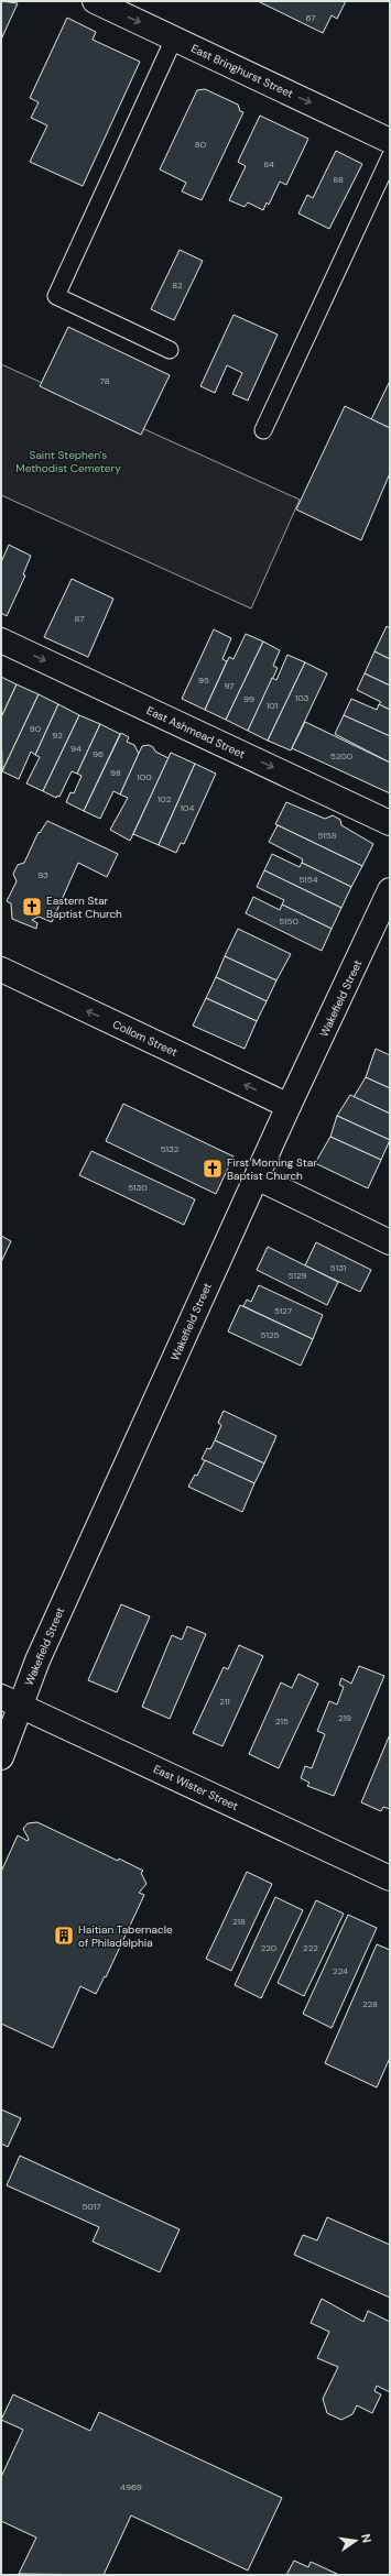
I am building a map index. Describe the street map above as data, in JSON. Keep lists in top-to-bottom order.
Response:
{
  "streets": {
    "street": [
      "East Bringhurst Street",
      "East Ashmead Street",
      "Wakefield Street",
      "Collom Street",
      "East Wister Street"
    ]
  },
  "crossings": [
    ["Wakefield Street", "Collom Street"],
    ["Wakefield Street", "East Wister Street"]
  ],
  "one_way": ["East Bringhurst Street", "East Ashmead Street", "Collom Street"],
  "parks": ["Saint Stephen's Methodist Cemetery"],
  "places": {
    "church": ["Eastern Star Baptist Church", "First Morning Star Baptist Church"],
    "building": ["Haitian Tabernacle of Philadelphia"]
  },
  "house_numbers": [
    "67",
    "80",
    "84",
    "88",
    "82",
    "78",
    "87",
    "95",
    "97",
    "103",
    "99",
    "101",
    "90",
    "92",
    "94",
    "96",
    "5200",
    "98",
    "100",
    "102",
    "104",
    "5158",
    "93",
    "5154",
    "5150",
    "5132",
    "5130",
    "5131",
    "5129",
    "5127",
    "5125",
    "211",
    "219",
    "215",
    "218",
    "220",
    "222",
    "224",
    "228",
    "5017",
    "4969"
  ],
  "north": "right"
}
